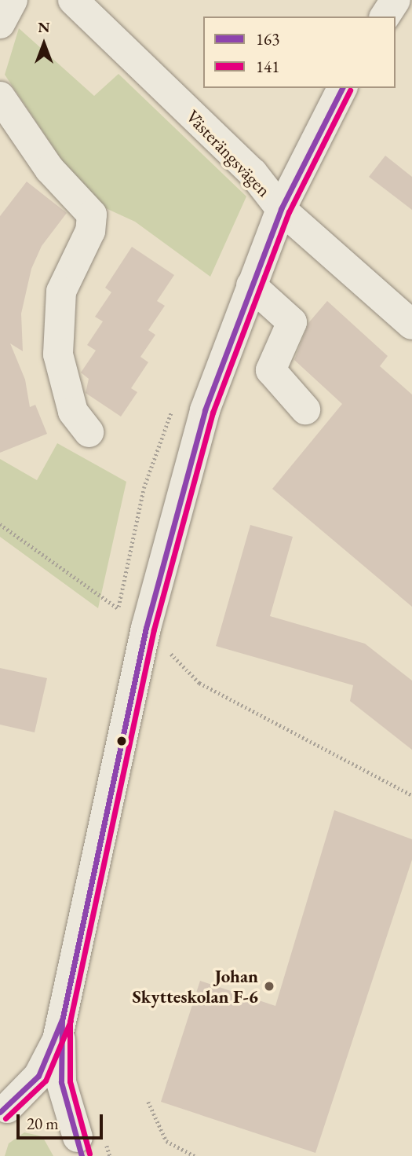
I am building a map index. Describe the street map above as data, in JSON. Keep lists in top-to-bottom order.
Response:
{
  "streets": {
    "street": ["Västerängsvägen"]
  },
  "places": ["Johan Skytteskolan F-6"],
  "lines": ["transit line 163", "transit line 141"],
  "legend": ["163", "141"],
  "scale_bar": "20 m",
  "north": "top"
}
